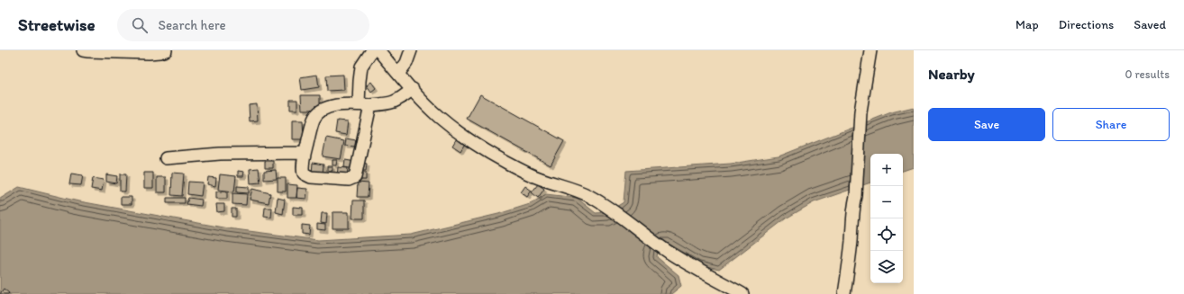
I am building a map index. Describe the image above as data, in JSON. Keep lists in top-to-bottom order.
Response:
{
  "page": {
    "header": "Streetwise",
    "search": "Search here",
    "nav": ["Map", "Directions", "Saved"],
    "heading": ["Nearby", "0 results"],
    "buttons": ["Save", "Share"],
    "map_buttons": ["+", "−"]
  }
}
